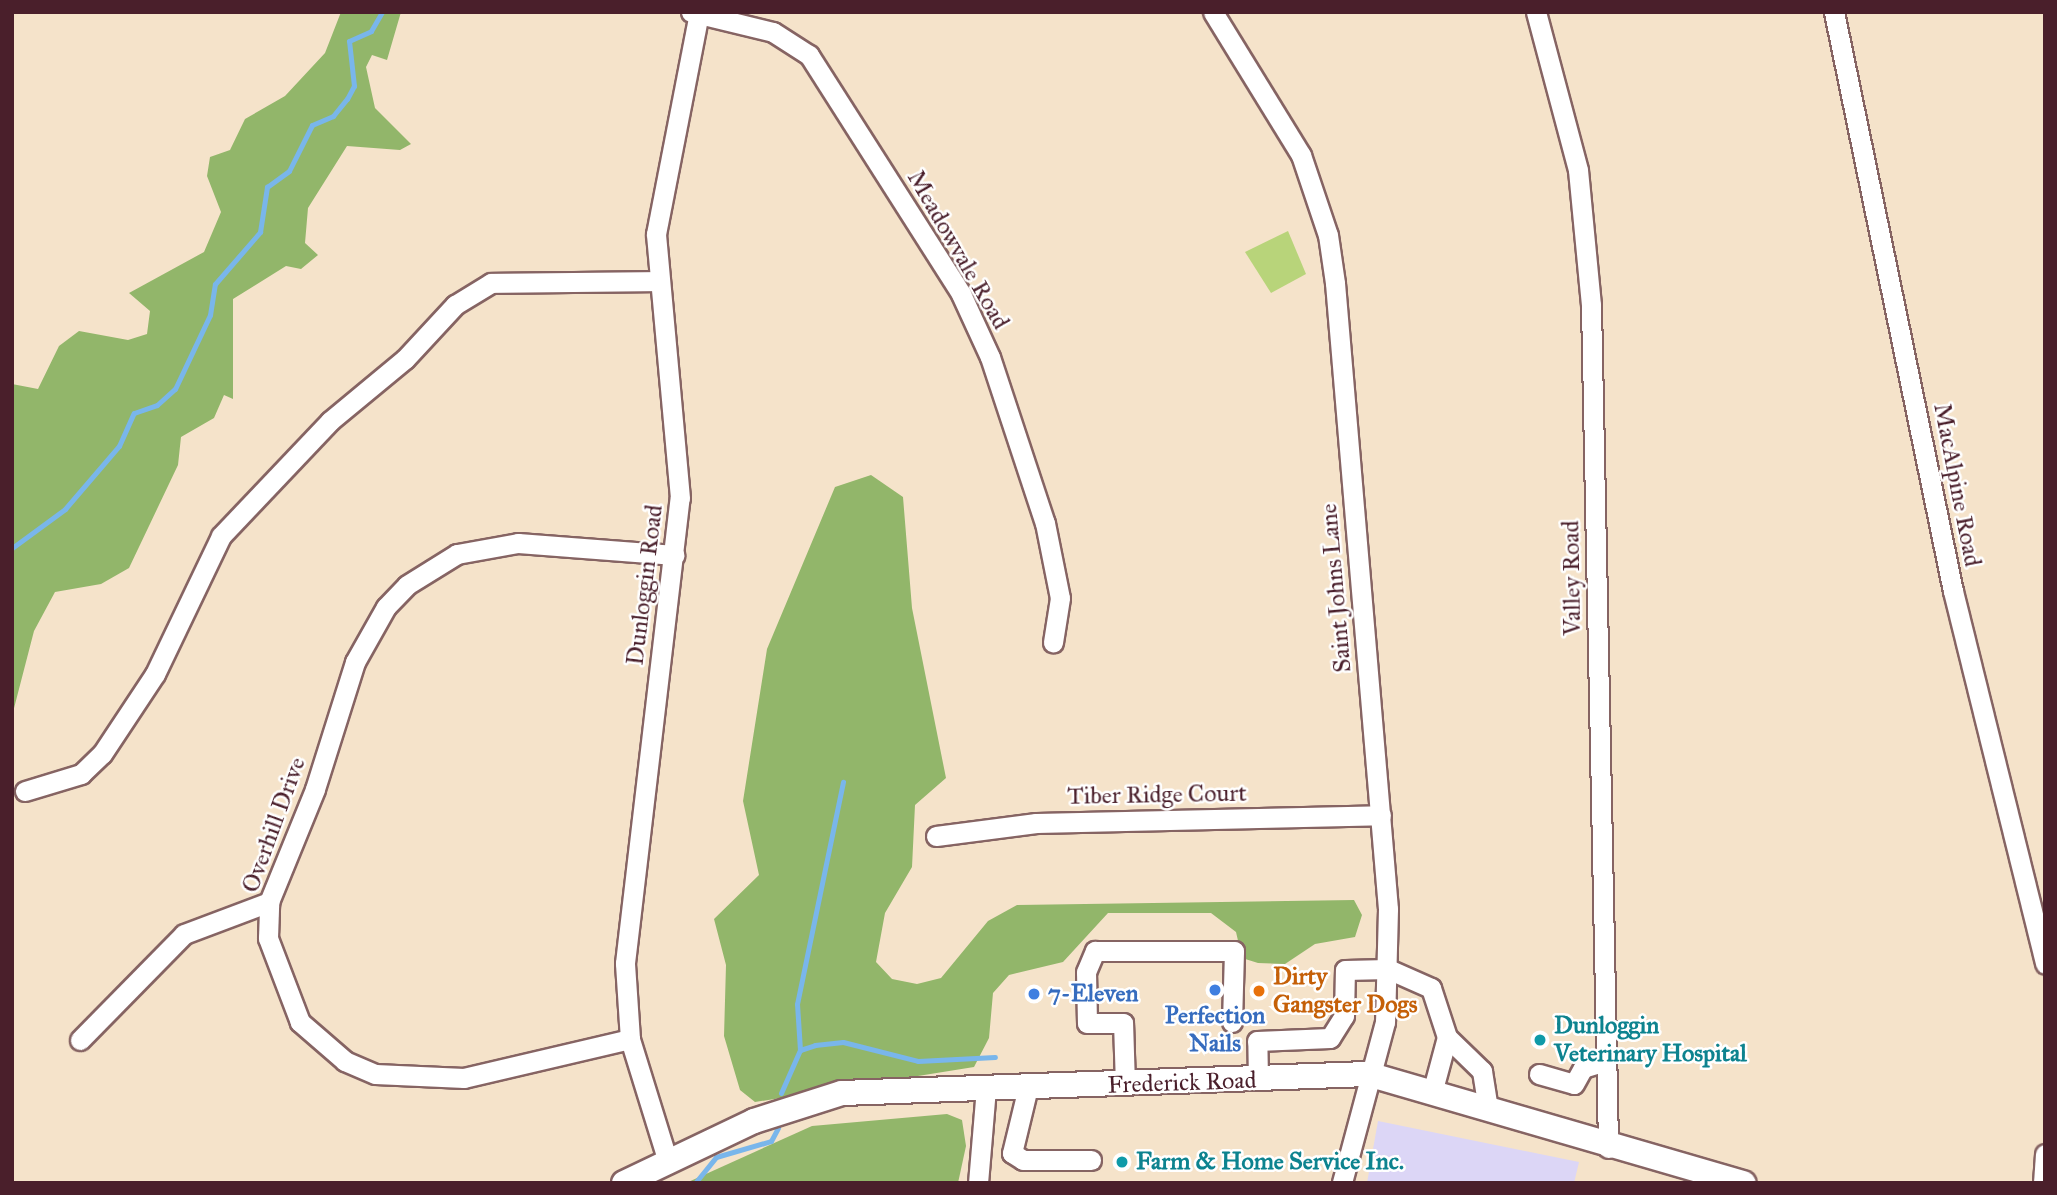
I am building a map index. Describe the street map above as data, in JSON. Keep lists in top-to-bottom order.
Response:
{
  "streets": {
    "main road": ["Frederick Road"],
    "street": [
      "Meadowvale Road",
      "MacAlpine Road",
      "Valley Road",
      "Dunloggin Road",
      "Saint Johns Lane",
      "Tiber Ridge Court",
      "Overhill Drive"
    ]
  },
  "crossings": [
    ["Meadowvale Road", "Dunloggin Road"],
    ["Valley Road", "Frederick Road"],
    ["Dunloggin Road", "Overhill Drive"],
    ["Dunloggin Road", "Frederick Road"],
    ["Saint Johns Lane", "Tiber Ridge Court"],
    ["Saint Johns Lane", "Frederick Road"]
  ],
  "places": [
    "Perfection Nails",
    "Dirty Gangster Dogs",
    "7-Eleven",
    "Dunloggin Veterinary Hospital",
    "Farm & Home Service Inc."
  ]
}
